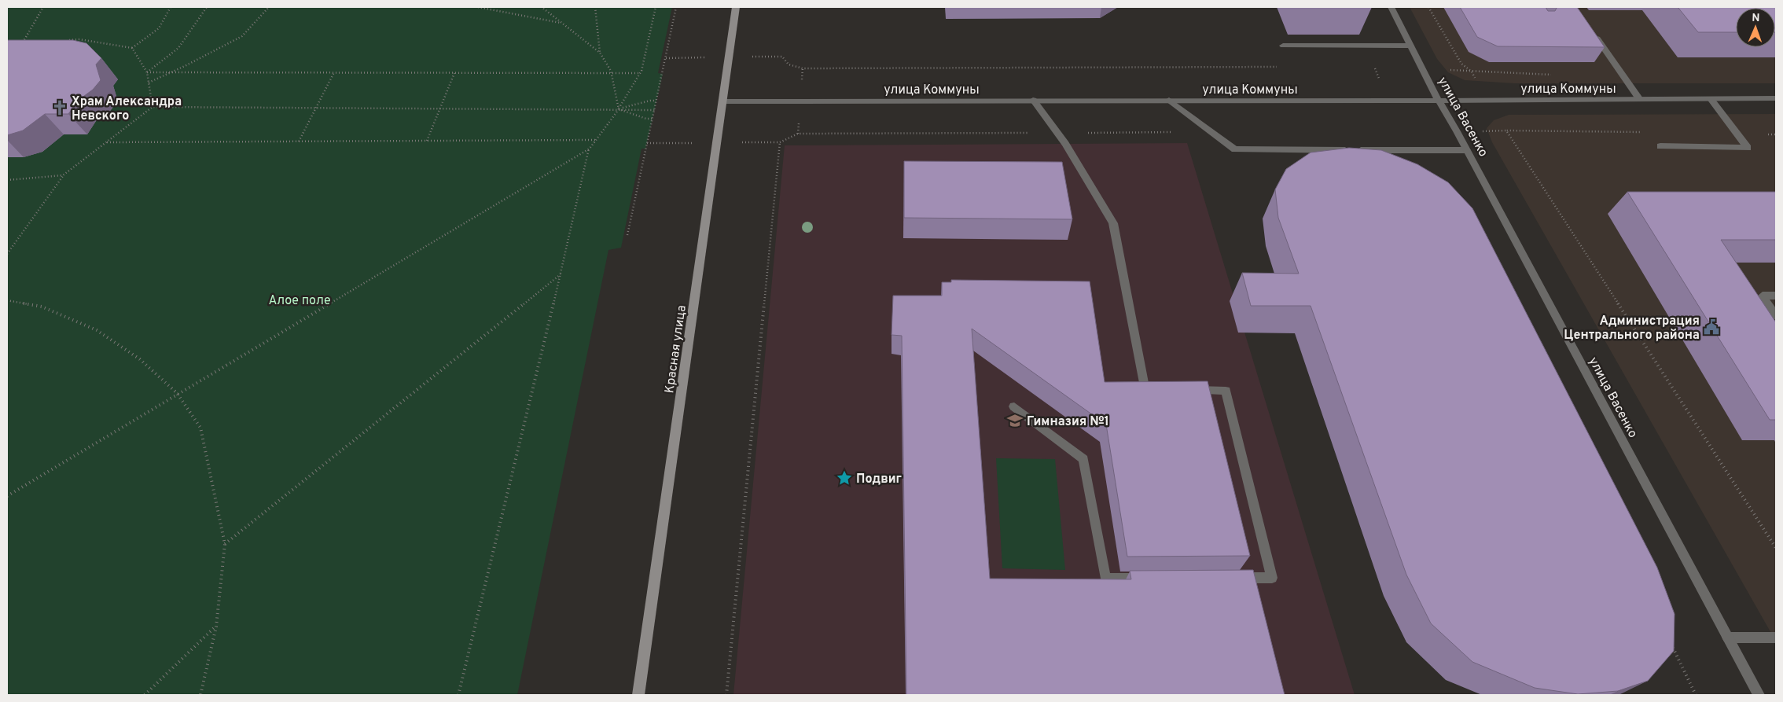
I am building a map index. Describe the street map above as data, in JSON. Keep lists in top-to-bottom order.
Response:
{
  "streets": {
    "main road": ["Красная улица"],
    "street": ["улица Коммуны", "улица Васенко"]
  },
  "crossings": [
    ["улица Коммуны", "улица Васенко"],
    ["улица Коммуны", "Красная улица"]
  ],
  "parks": ["Алое поле"],
  "places": {
    "church": ["Храм Александра Невского"],
    "public building": ["Администрация Центрального района"],
    "school or university": ["Гимназия №1"],
    "place": ["Подвиг"]
  },
  "north": "top"
}
